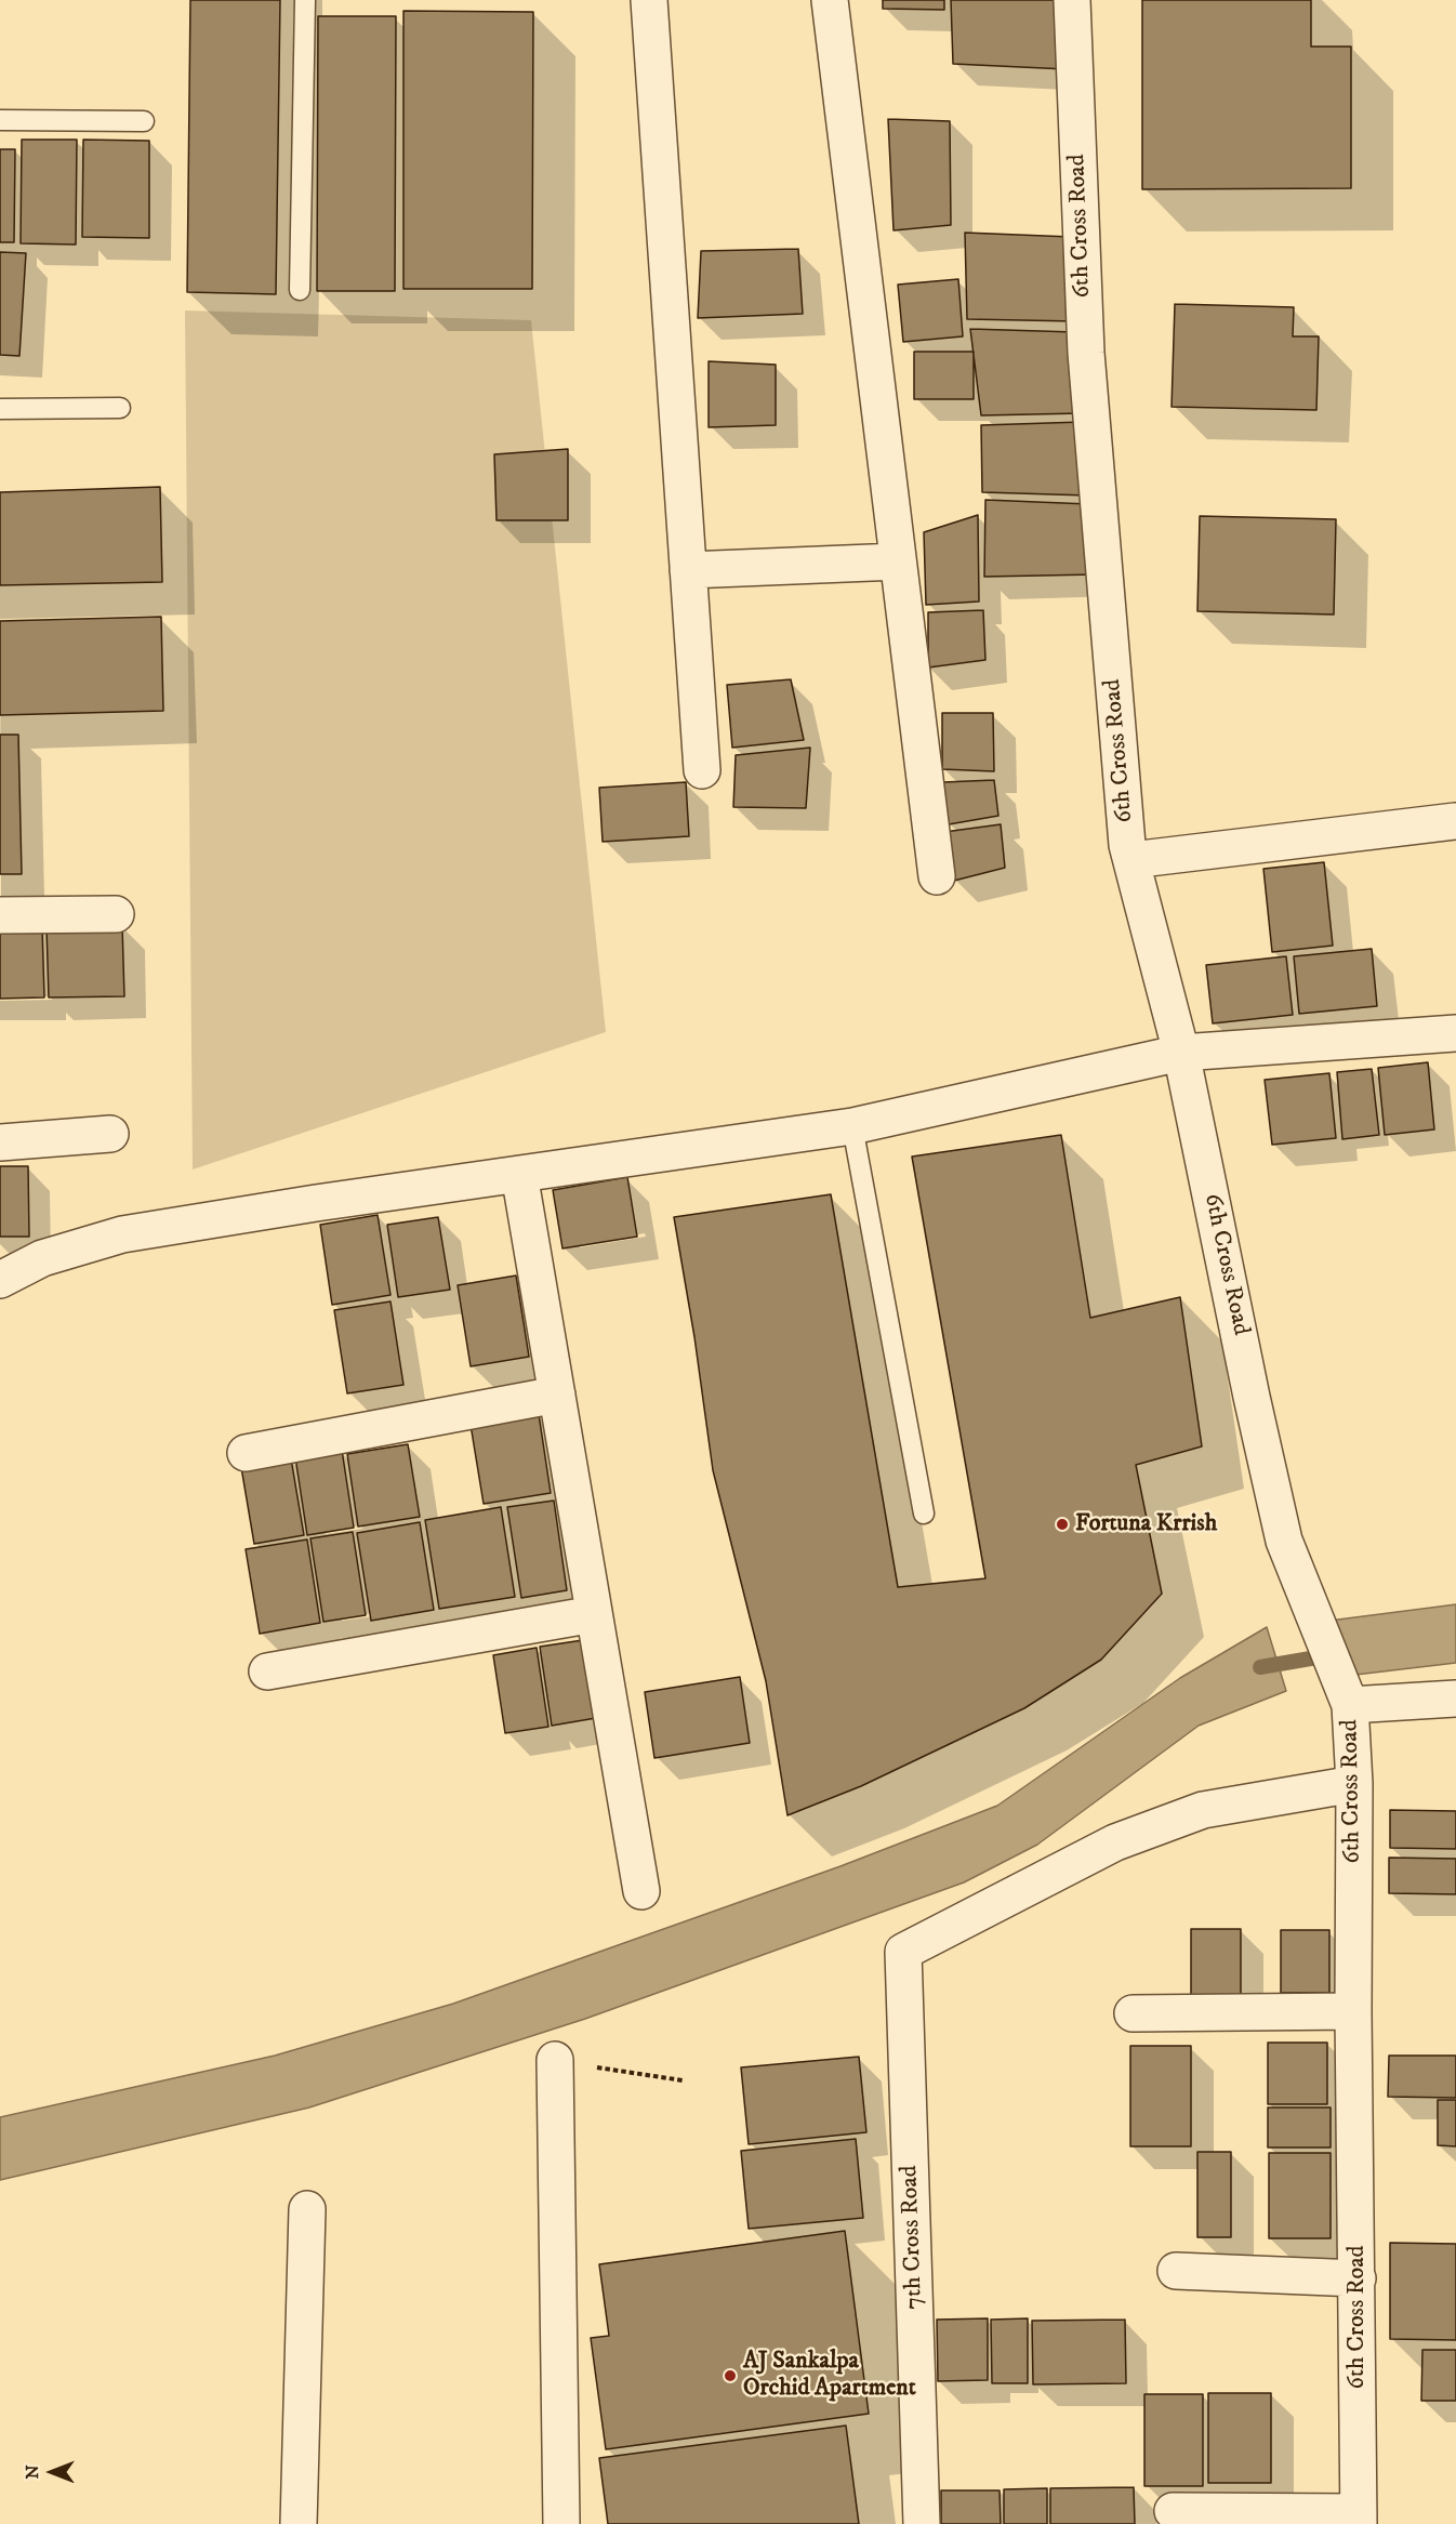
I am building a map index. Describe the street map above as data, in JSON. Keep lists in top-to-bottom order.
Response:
{
  "streets": {
    "street": ["6th Cross Road", "7th Cross Road"]
  },
  "crossings": [
    ["6th Cross Road", "7th Cross Road"]
  ],
  "places": ["Fortuna Krrish", "AJ Sankalpa Orchid Apartment"],
  "north": "left"
}
